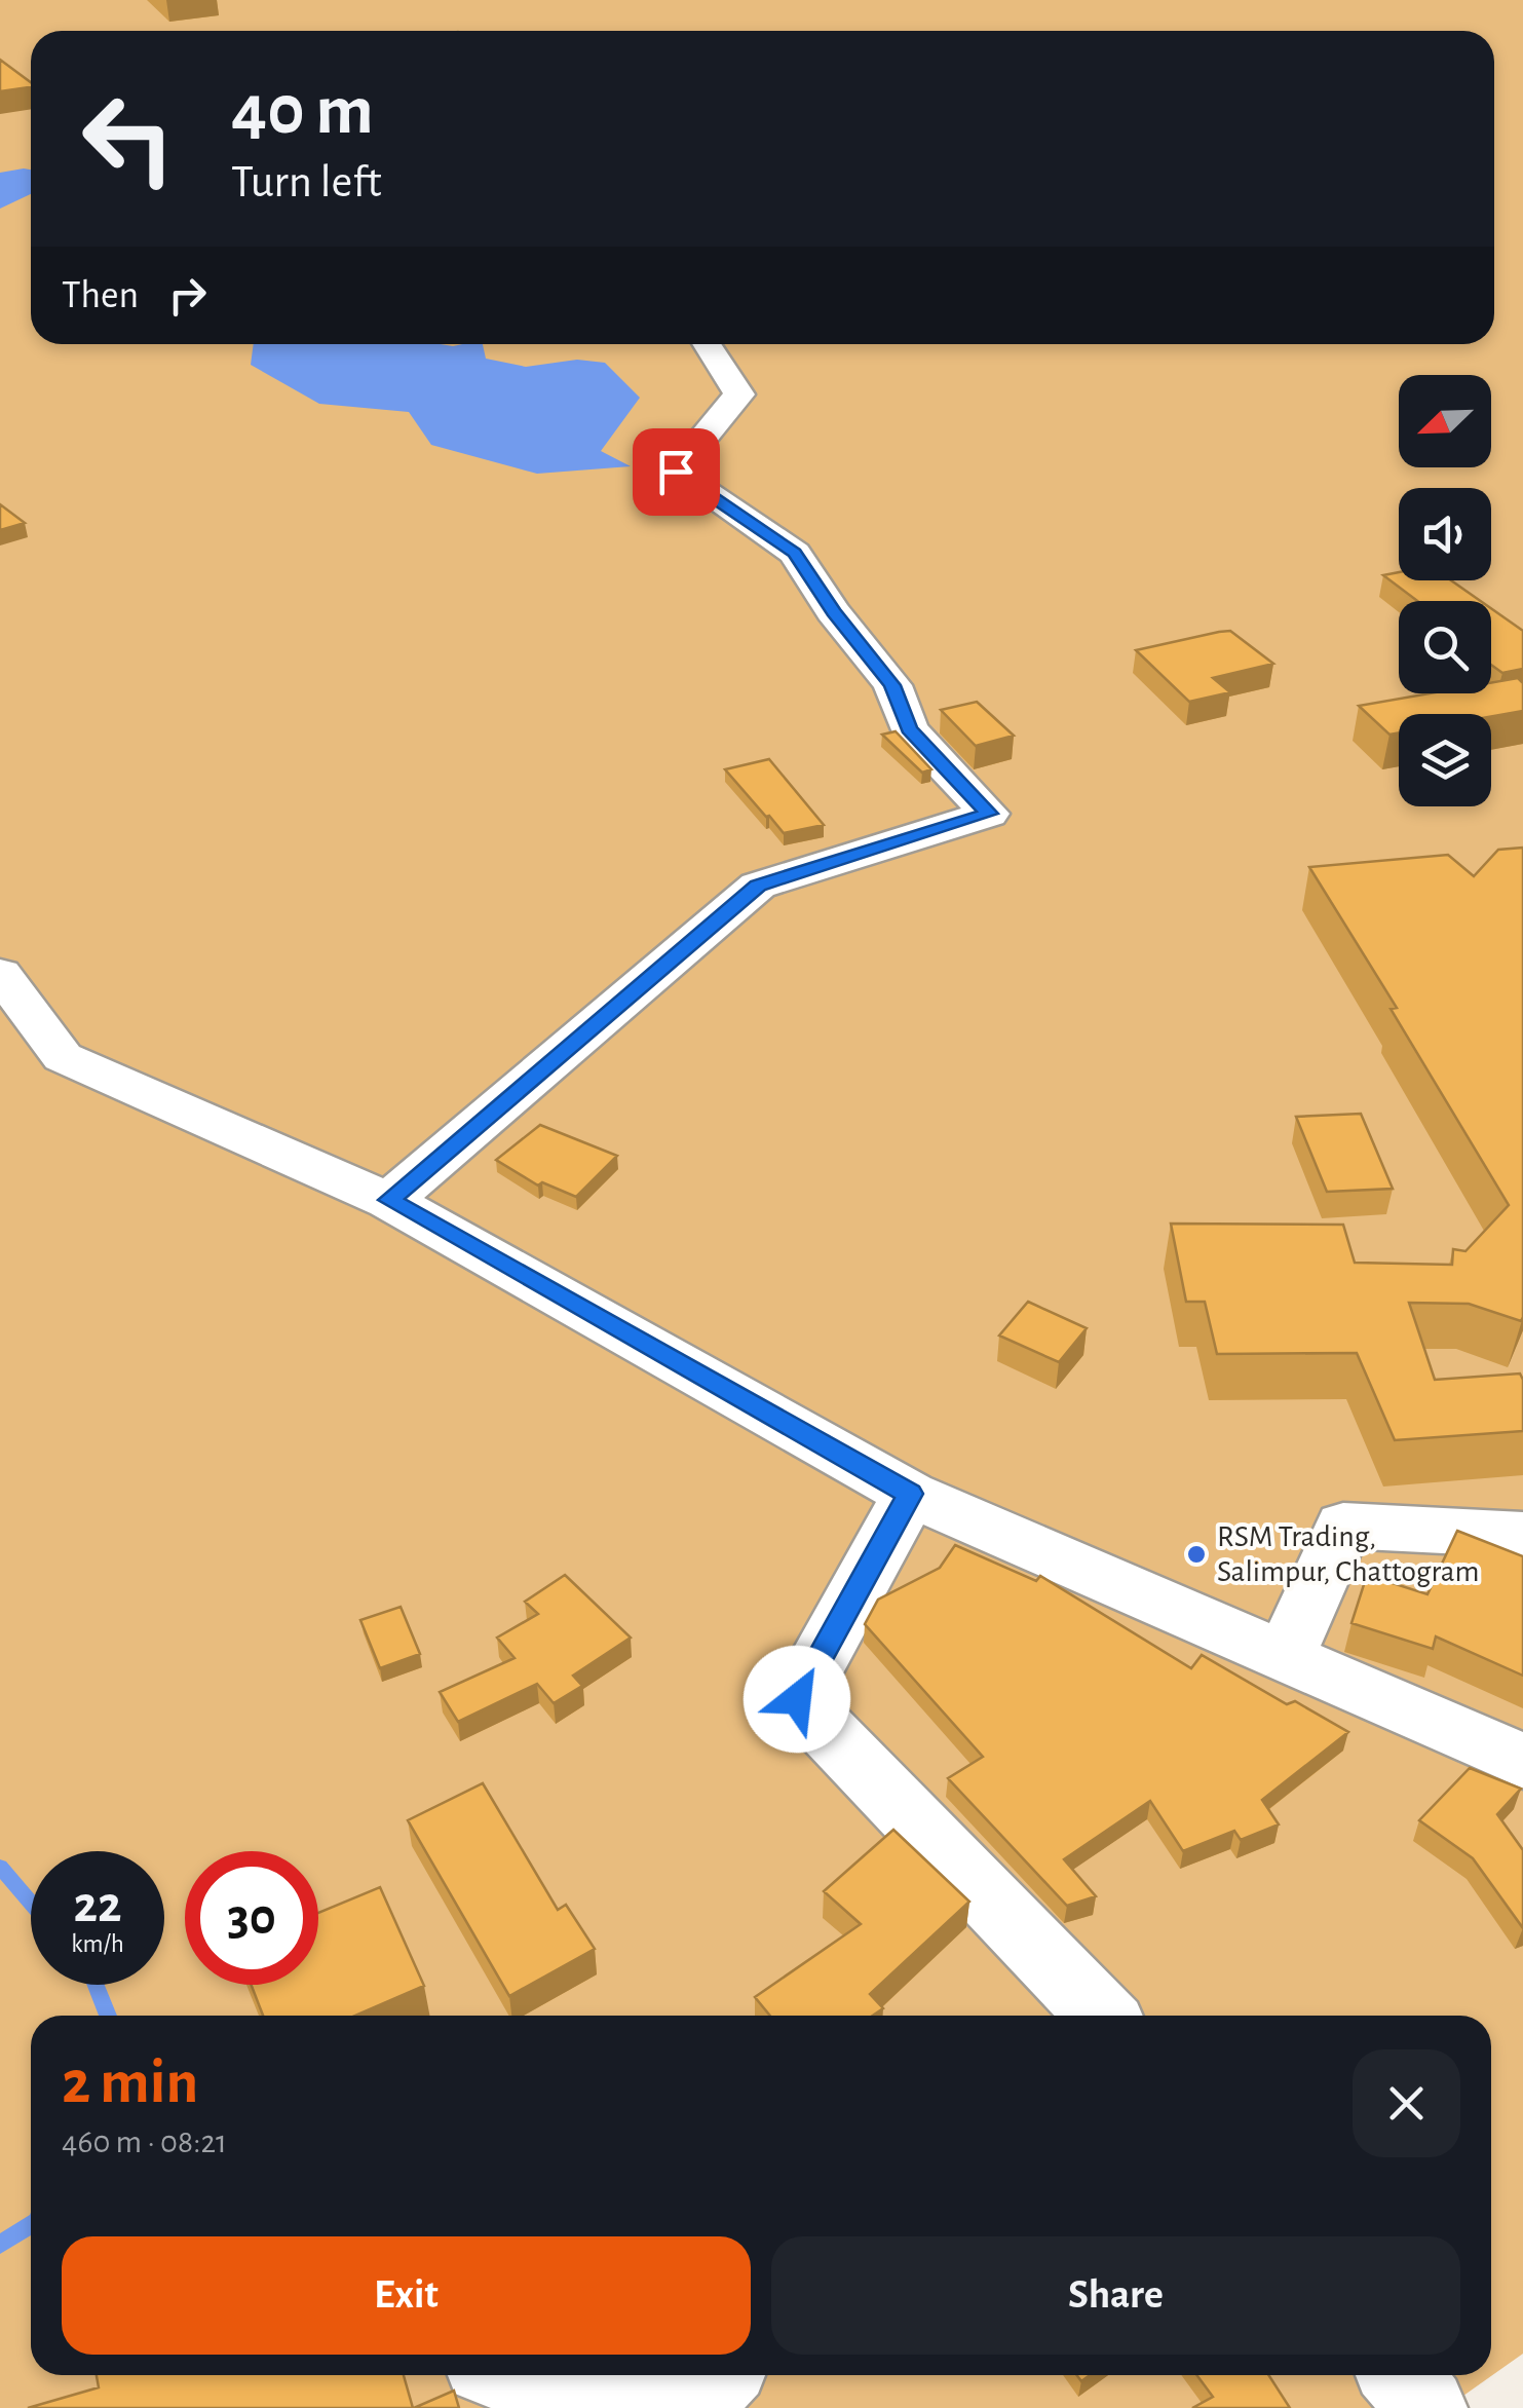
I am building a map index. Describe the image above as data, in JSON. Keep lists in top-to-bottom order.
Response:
{
  "places": ["RSM Trading, Salimpur, Chattogram"],
  "north": "bottom left",
  "page": {
    "turn": ["40 m", "Turn left"],
    "then": "Then",
    "speed": "22 km/h",
    "limit": "30",
    "heading": ["2 min", "460 m · 08:21"],
    "buttons": ["Exit", "Share"]
  }
}
